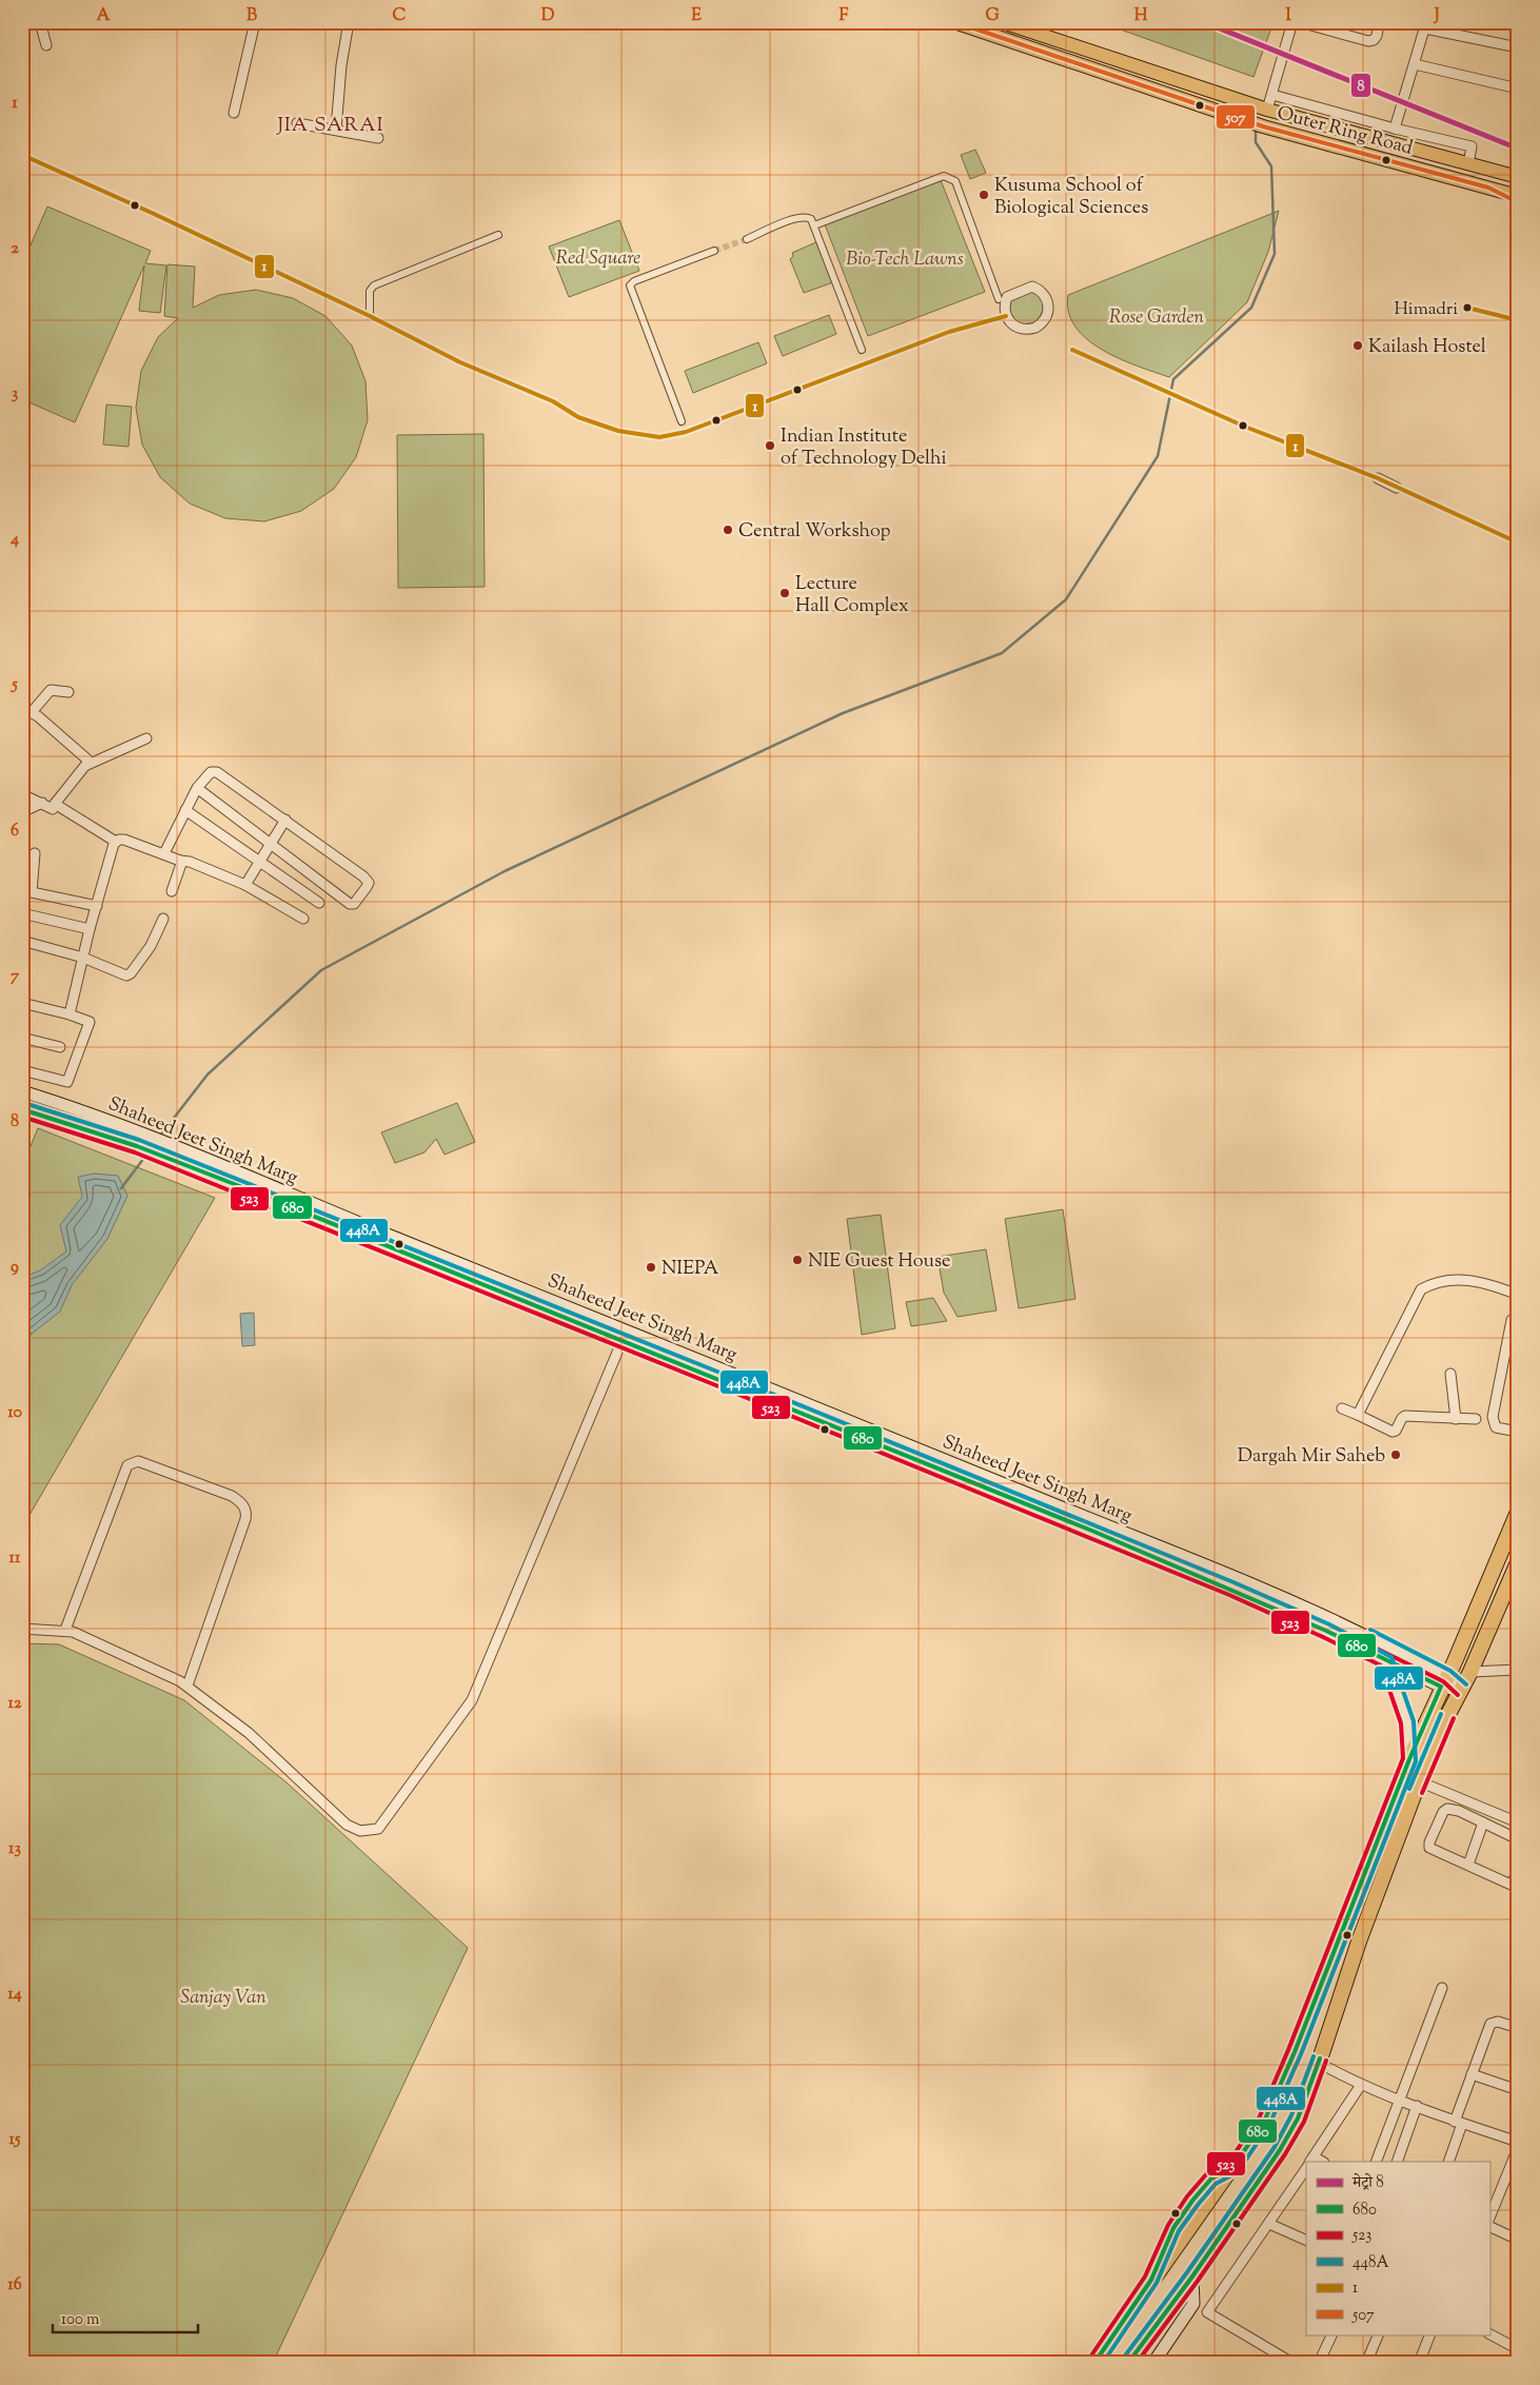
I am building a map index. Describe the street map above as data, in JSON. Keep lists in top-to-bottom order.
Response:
{
  "streets": {
    "main road": ["Outer Ring Road", "Shaheed Jeet Singh Marg"]
  },
  "districts": ["JIA SARAI"],
  "parks": [
    "Red Square",
    "Bio-Tech Lawns",
    "Rose Garden",
    "Sanjay Van"
  ],
  "places": [
    "Kusuma School of Biological Sciences",
    "Himadri",
    "Kailash Hostel",
    "Indian Institute of Technology Delhi",
    "Central Workshop",
    "Lecture Hall Complex",
    "NIE Guest House",
    "NIEPA",
    "Dargah Mir Saheb"
  ],
  "lines": [
    "metro line 8",
    "transit line 507",
    "transit line 1",
    "transit line 448A",
    "transit line 680",
    "transit line 523"
  ],
  "legend": [
    "मेट्रो 8",
    "680",
    "523",
    "448A",
    "1",
    "507"
  ],
  "scale_bar": "100 m",
  "grid": {
    "columns": [
      "A",
      "B",
      "C",
      "D",
      "E",
      "F",
      "G",
      "H",
      "I",
      "J"
    ],
    "rows": [
      "1",
      "2",
      "3",
      "4",
      "5",
      "6",
      "7",
      "8",
      "9",
      "10",
      "11",
      "12",
      "13",
      "14",
      "15",
      "16"
    ]
  }
}
